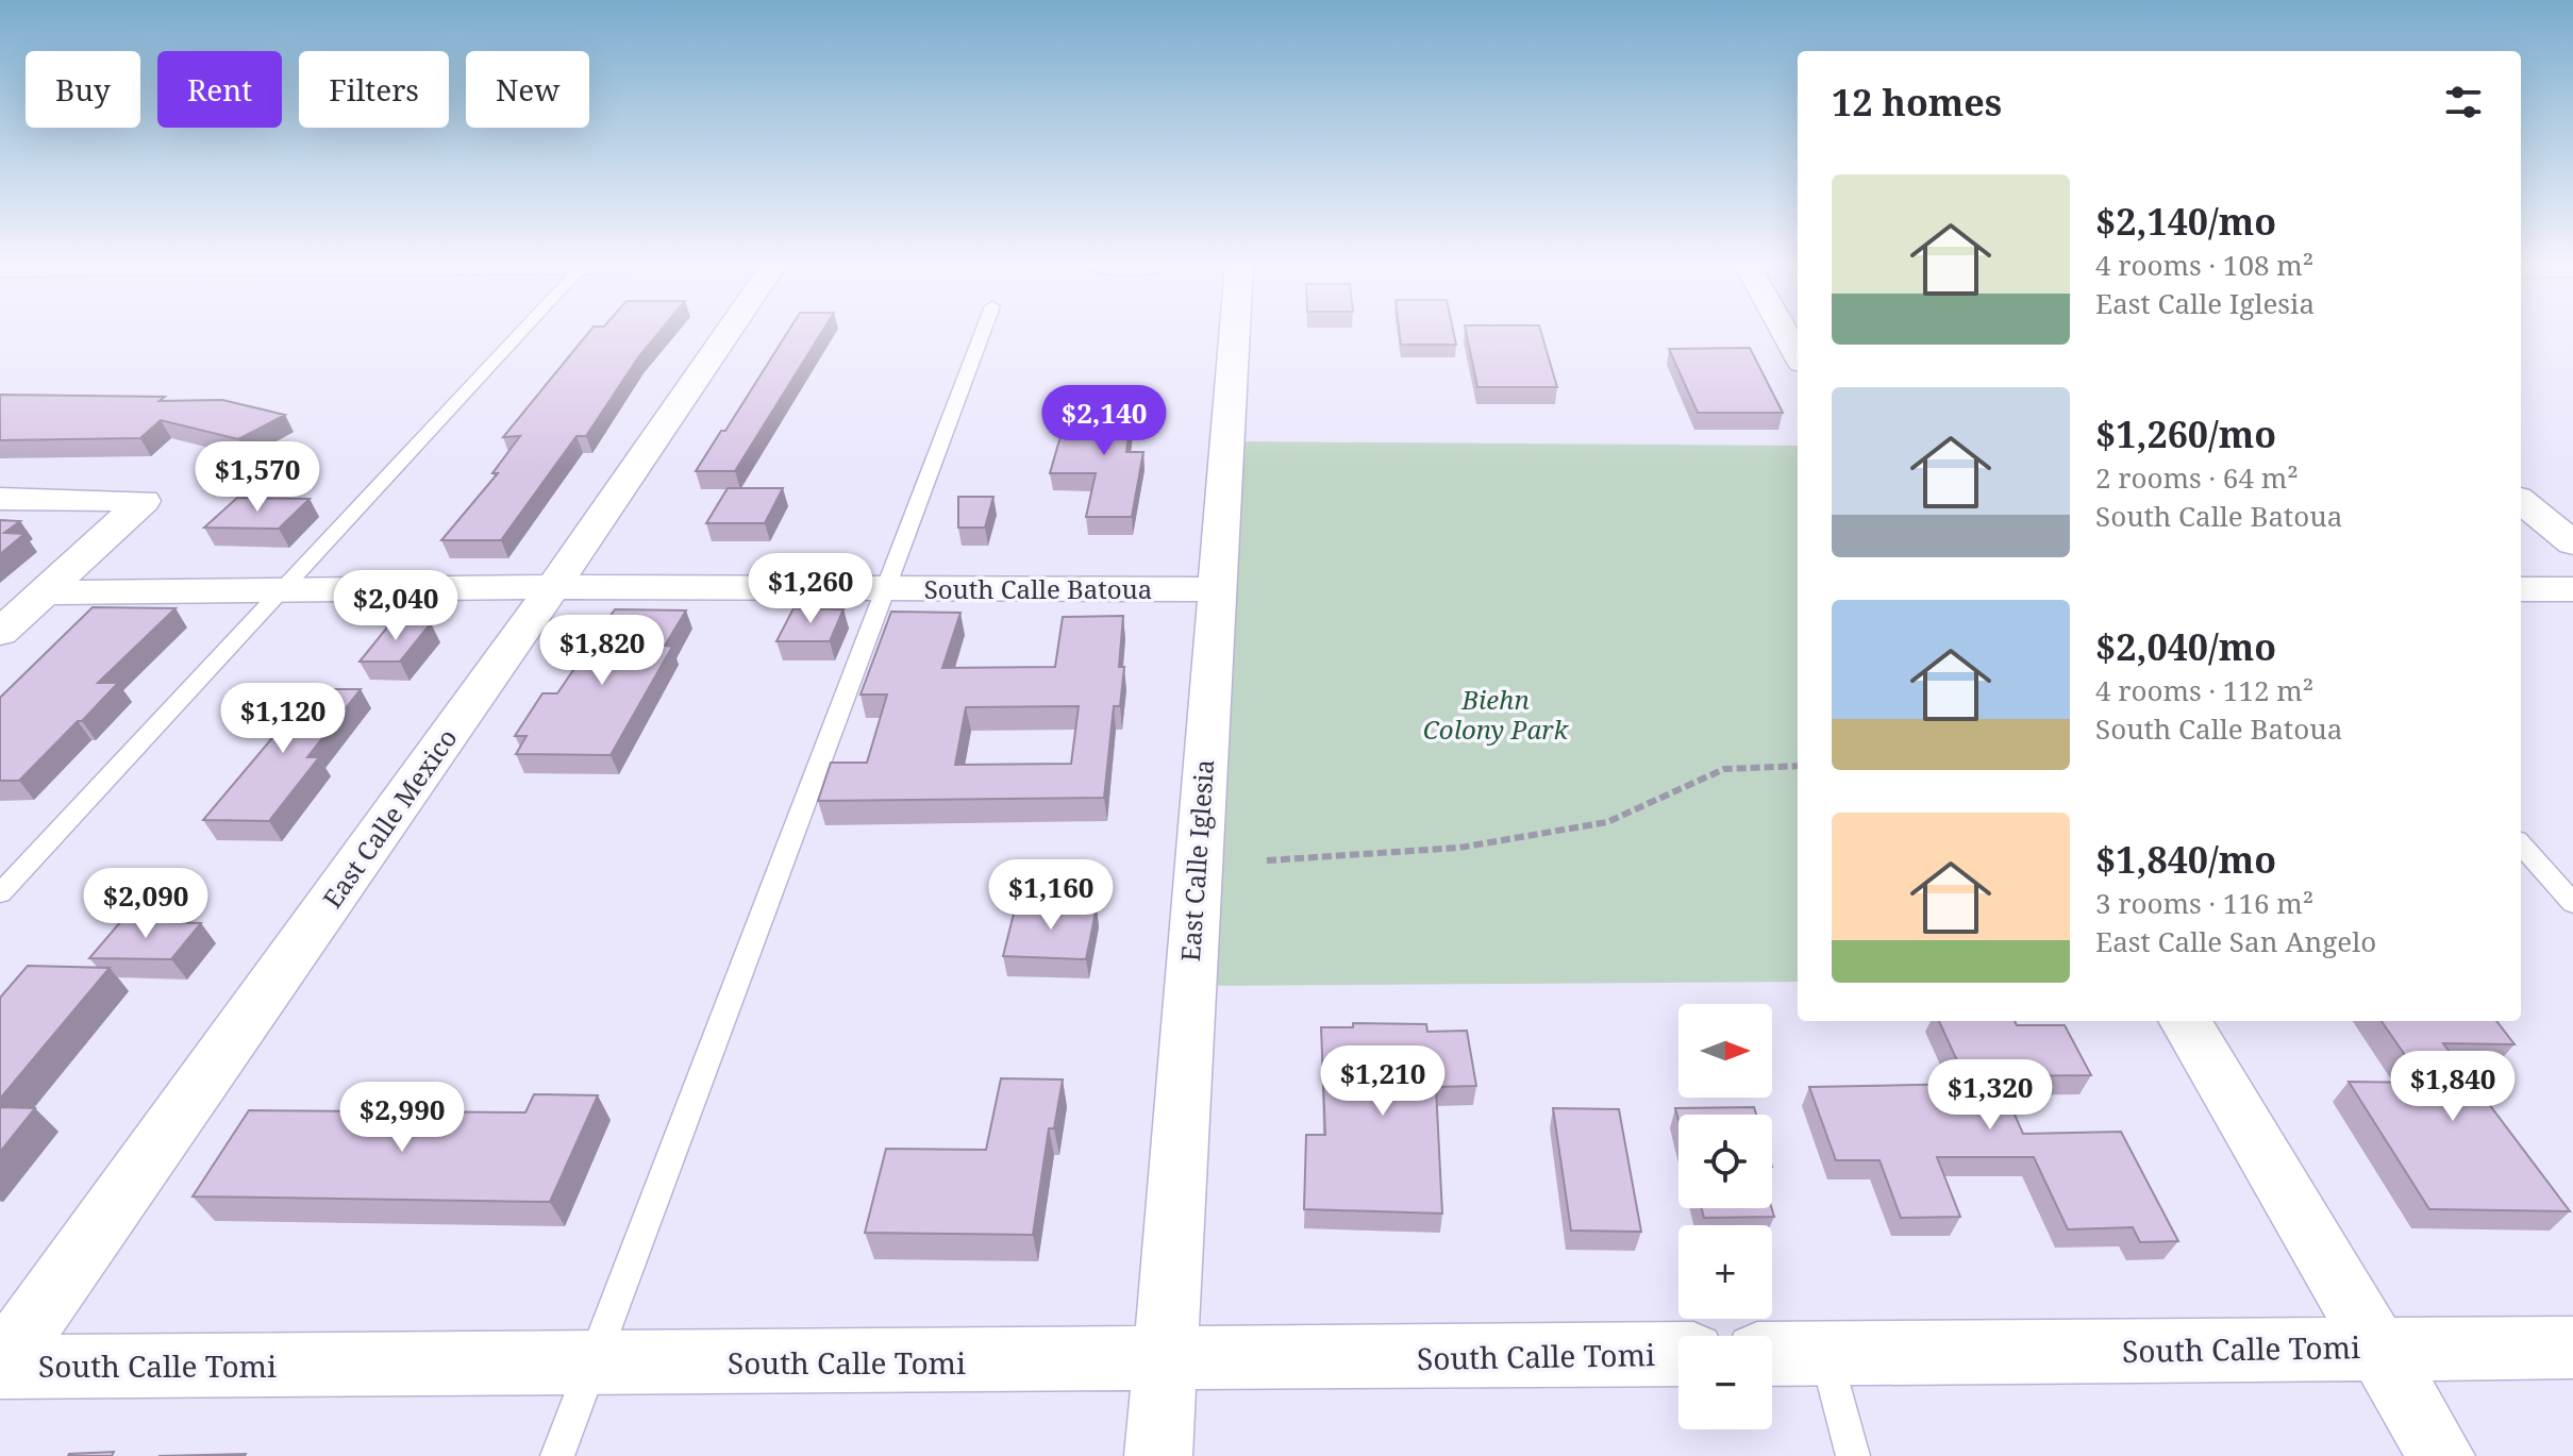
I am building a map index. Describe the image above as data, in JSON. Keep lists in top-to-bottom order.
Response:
{
  "streets": {
    "street": [
      "South Calle Batoua",
      "East Calle Mexico",
      "East Calle Iglesia",
      "South Calle Tomi"
    ]
  },
  "crossings": [
    ["South Calle Batoua", "East Calle Mexico"],
    ["South Calle Batoua", "East Calle Iglesia"],
    ["East Calle Mexico", "South Calle Tomi"],
    ["East Calle Iglesia", "South Calle Tomi"]
  ],
  "parks": ["Biehn Colony Park"],
  "north": "right",
  "page": {
    "chip": [
      "Buy",
      "Rent",
      "Filters",
      "New"
    ],
    "heading": "12 homes",
    "list": [
      {
        "name": "$2,140/mo",
        "note": "4 rooms · 108 m² · East Calle Iglesia"
      },
      {
        "name": "$1,260/mo",
        "note": "2 rooms · 64 m² · South Calle Batoua"
      },
      {
        "name": "$2,040/mo",
        "note": "4 rooms · 112 m² · South Calle Batoua"
      },
      {
        "name": "$1,840/mo",
        "note": "3 rooms · 116 m² · East Calle San Angelo"
      }
    ],
    "price": [
      "$2,140",
      "$1,570",
      "$1,260",
      "$2,040",
      "$1,820",
      "$1,120",
      "$1,160",
      "$2,090",
      "$1,210",
      "$1,840",
      "$1,320",
      "$2,990"
    ],
    "map_buttons": ["+", "−"]
  }
}
